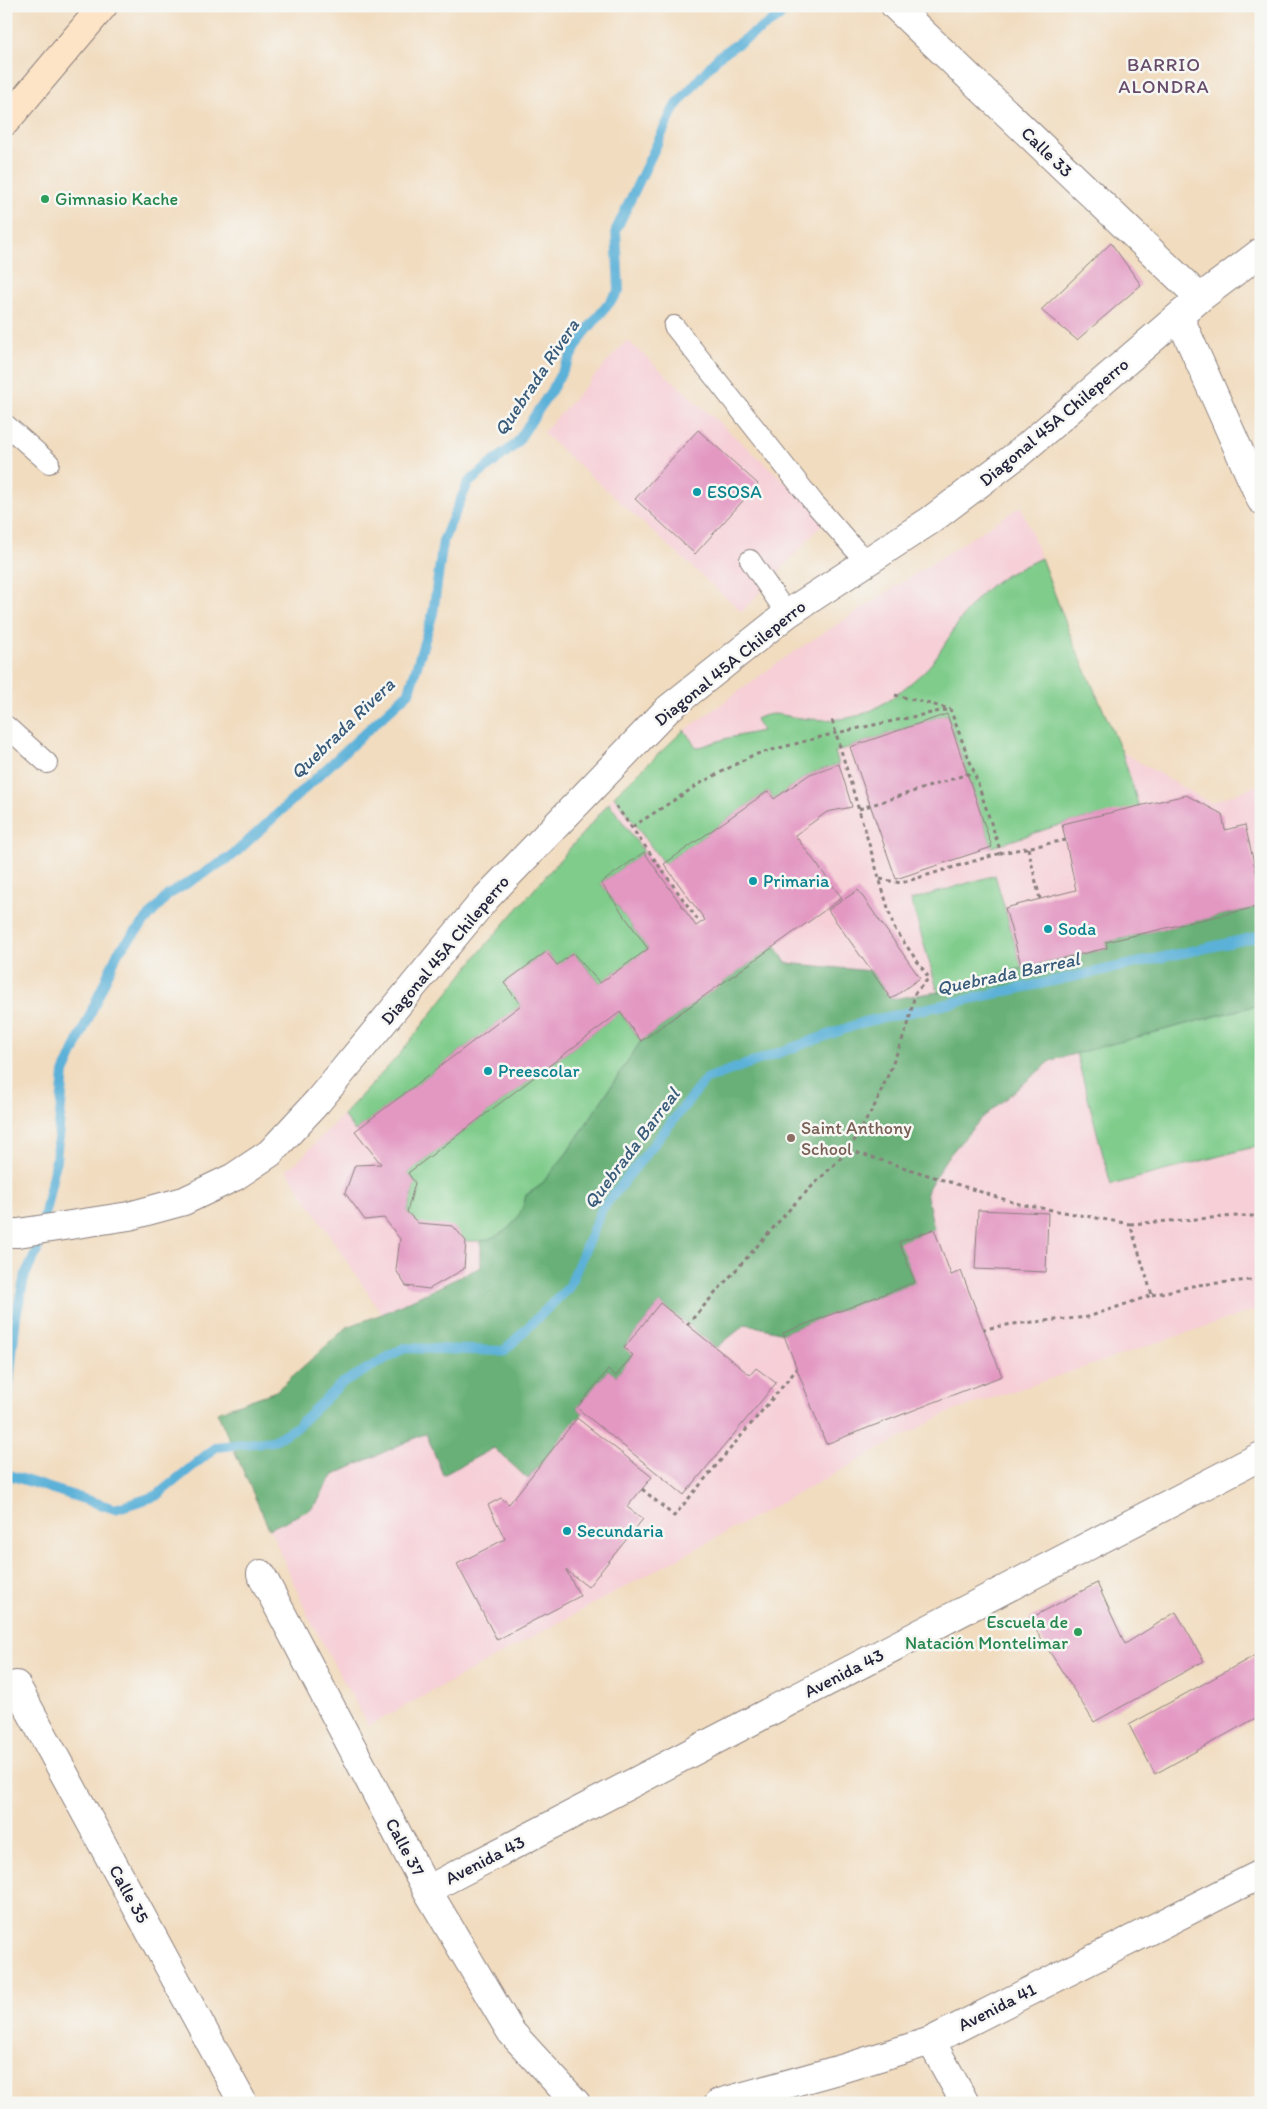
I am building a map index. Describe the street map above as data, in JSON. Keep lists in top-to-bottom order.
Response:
{
  "streets": {
    "street": [
      "Calle 33",
      "Diagonal 45A Chileperro",
      "Avenida 43",
      "Calle 37",
      "Calle 35",
      "Avenida 41"
    ]
  },
  "crossings": [
    ["Calle 33", "Diagonal 45A Chileperro"],
    ["Avenida 43", "Calle 37"]
  ],
  "districts": ["BARRIO ALONDRA"],
  "water": ["Quebrada Rivera", "Quebrada Barreal"],
  "places": [
    "Gimnasio Kache",
    "ESOSA",
    "Primaria",
    "Soda",
    "Preescolar",
    "Saint Anthony School",
    "Secundaria",
    "Escuela de Natación Montelimar"
  ]
}
